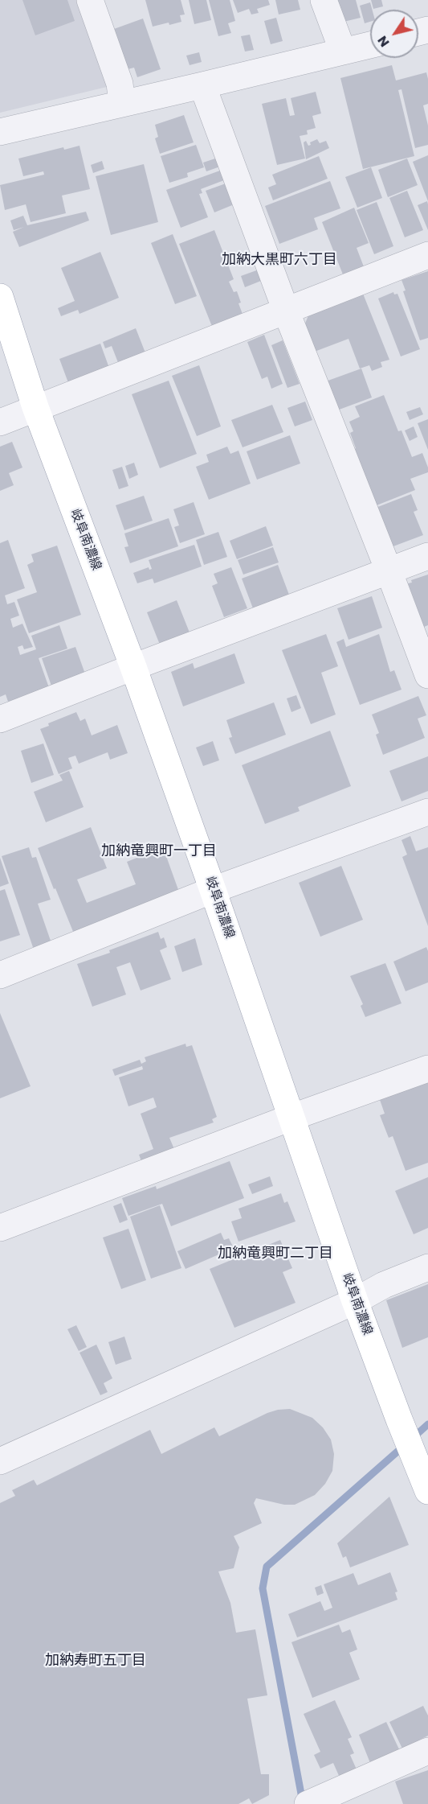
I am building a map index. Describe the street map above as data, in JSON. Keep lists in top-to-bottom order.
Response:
{
  "streets": {
    "main road": ["岐阜南濃線"]
  },
  "districts": [
    "加納大黒町六丁目",
    "加納竜興町一丁目",
    "加納竜興町二丁目",
    "加納寿町五丁目"
  ],
  "north": "bottom left"
}
